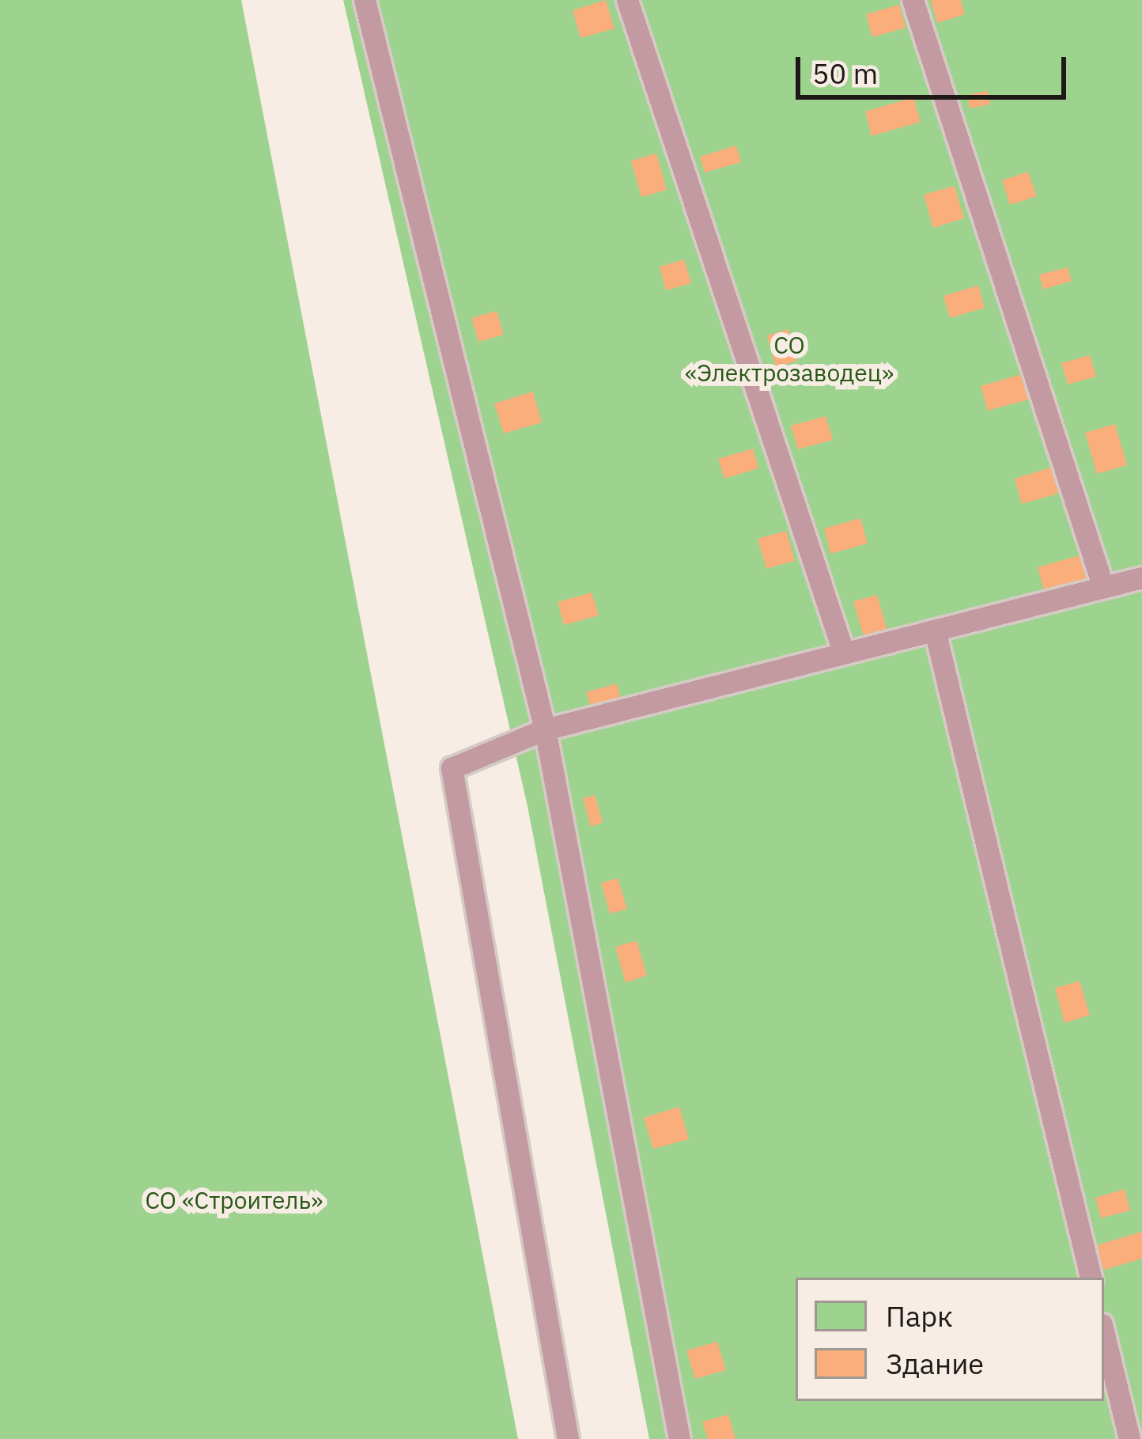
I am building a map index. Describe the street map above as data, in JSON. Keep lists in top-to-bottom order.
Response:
{
  "parks": ["СО «Электрозаводец»", "СО «Строитель»"],
  "legend": ["Парк", "Здание"],
  "scale_bar": "50 m"
}
